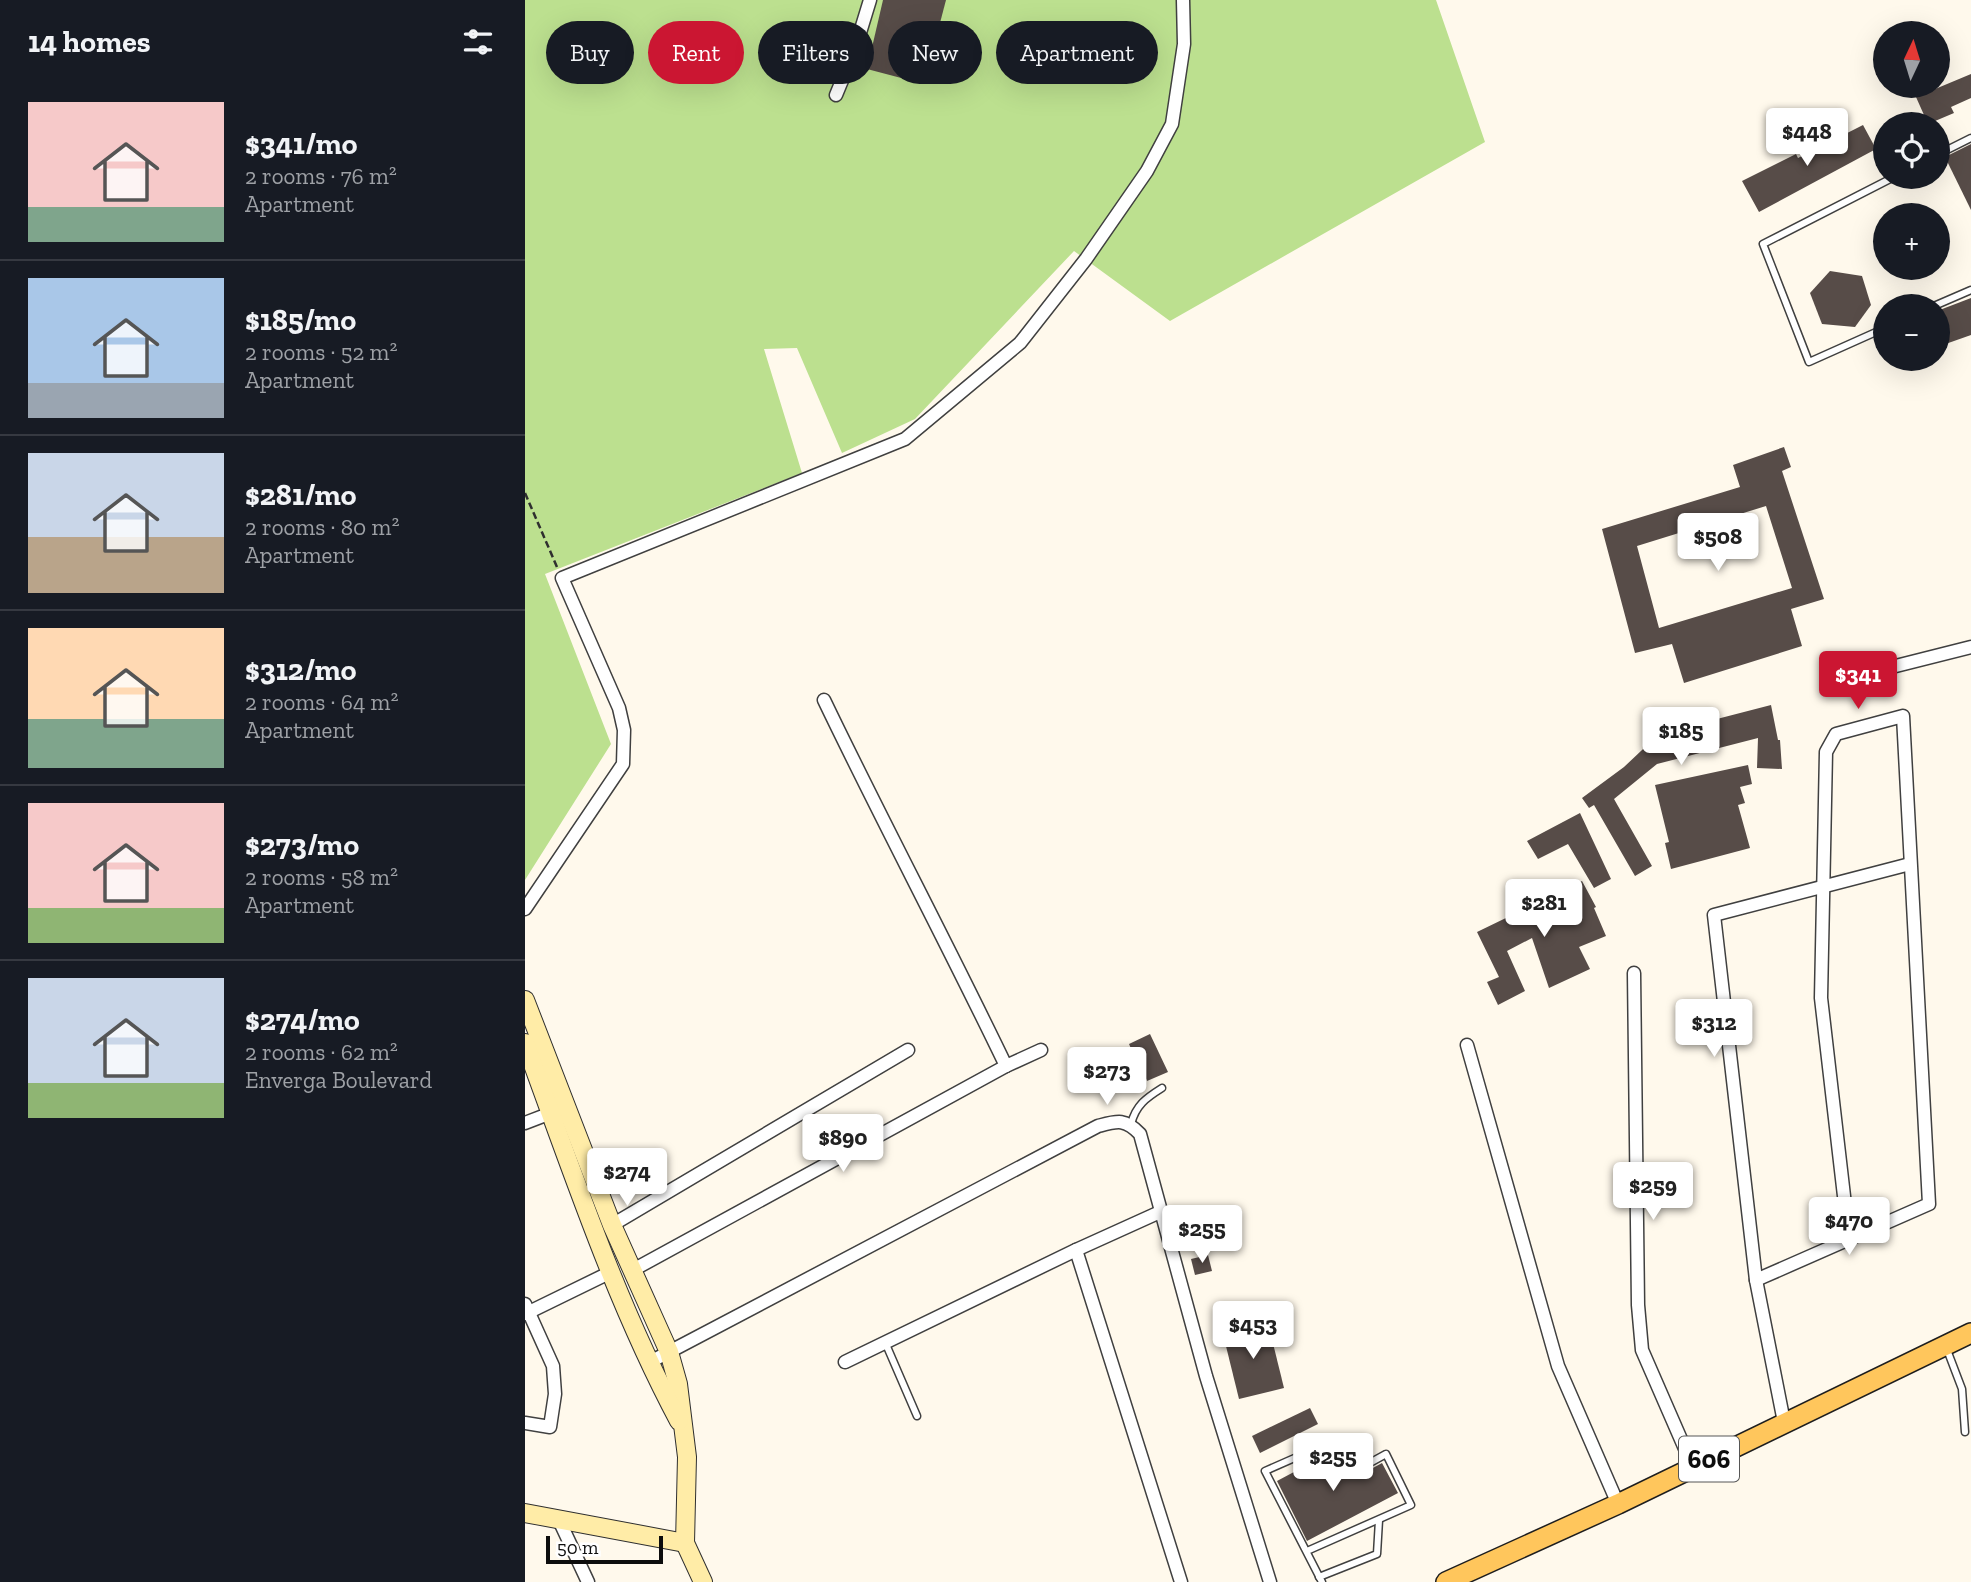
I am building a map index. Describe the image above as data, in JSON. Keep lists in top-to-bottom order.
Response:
{
  "streets": {
    "main road": ["606"]
  },
  "scale_bar": "50 m",
  "north": "top",
  "page": {
    "heading": "14 homes",
    "map_buttons": ["+", "−"],
    "chip": [
      "Buy",
      "Rent",
      "Filters",
      "New",
      "Apartment"
    ],
    "list": [
      {
        "name": "$341/mo",
        "note": "2 rooms · 76 m² · Apartment"
      },
      {
        "name": "$185/mo",
        "note": "2 rooms · 52 m² · Apartment"
      },
      {
        "name": "$281/mo",
        "note": "2 rooms · 80 m² · Apartment"
      },
      {
        "name": "$312/mo",
        "note": "2 rooms · 64 m² · Apartment"
      },
      {
        "name": "$273/mo",
        "note": "2 rooms · 58 m² · Apartment"
      },
      {
        "name": "$274/mo",
        "note": "2 rooms · 62 m² · Enverga Boulevard"
      }
    ],
    "price": [
      "$448",
      "$508",
      "$341",
      "$185",
      "$281",
      "$312",
      "$273",
      "$890",
      "$274",
      "$259",
      "$470",
      "$255",
      "$453",
      "$255"
    ],
    "scale": "50 m"
  }
}
